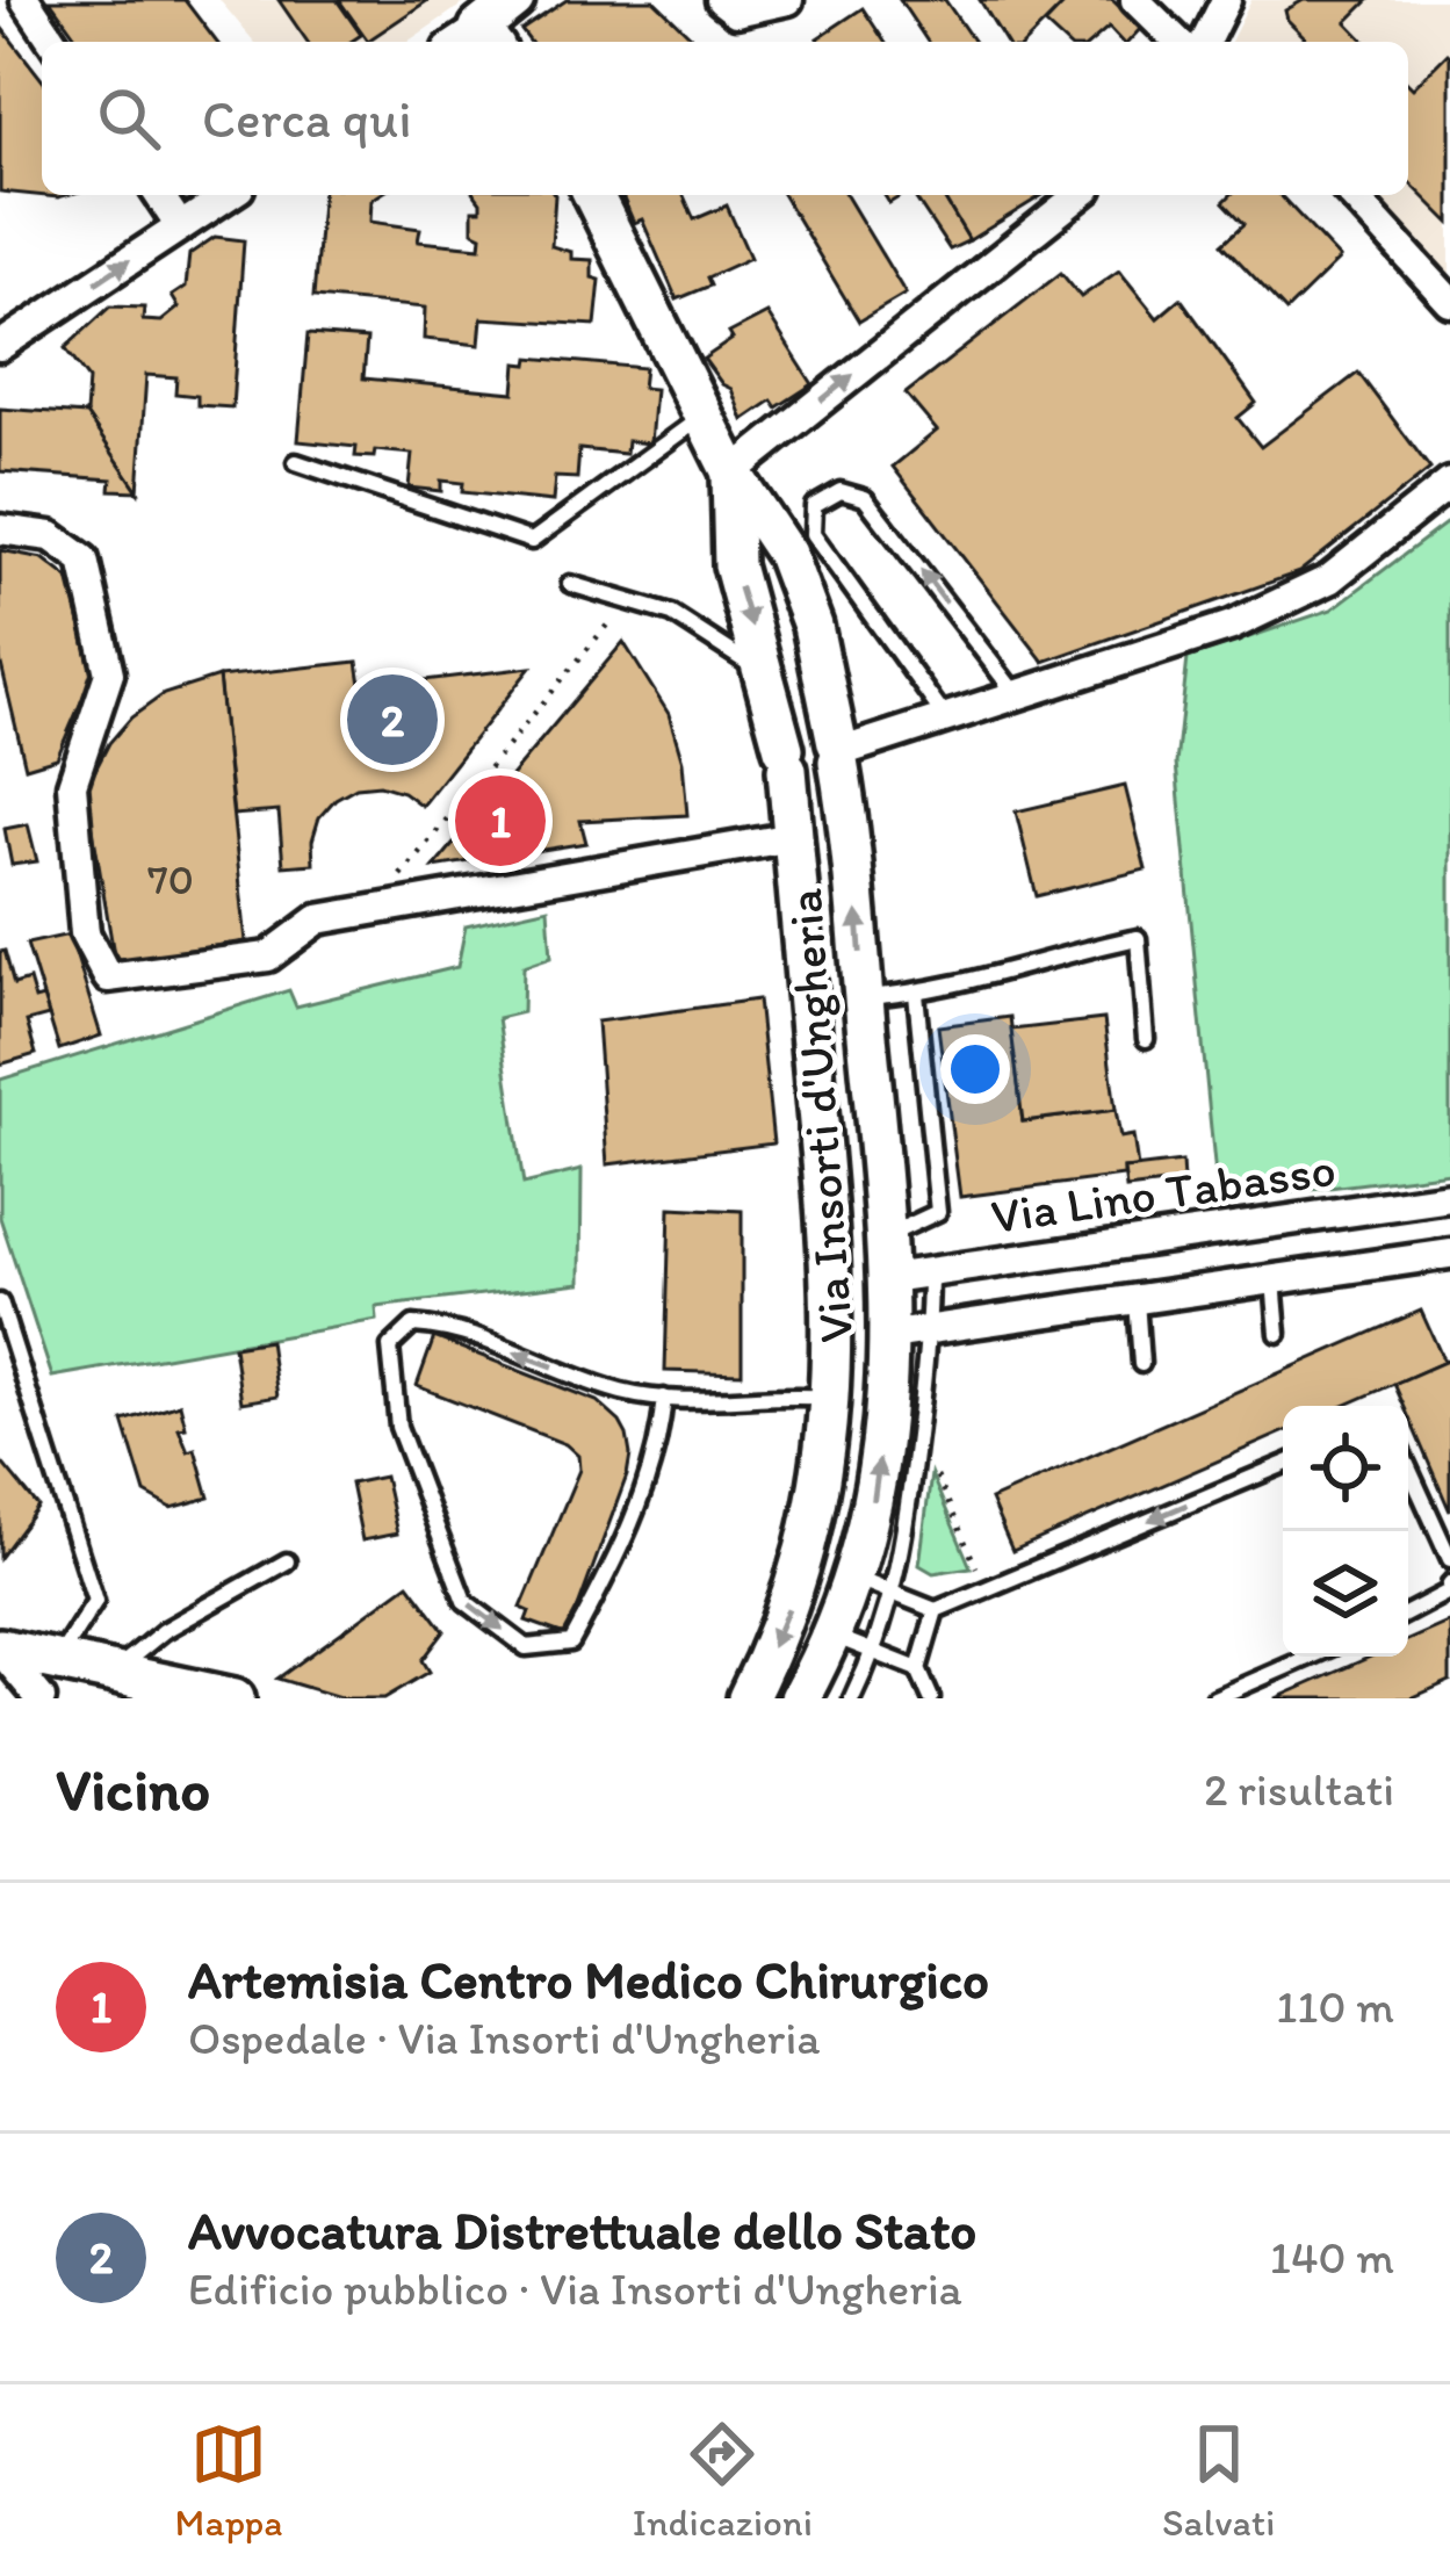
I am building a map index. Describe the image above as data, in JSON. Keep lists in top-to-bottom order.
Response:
{
  "streets": {
    "main road": ["Via Insorti d'Ungheria"],
    "street": ["Via Lino Tabasso"]
  },
  "crossings": [
    ["Via Insorti d'Ungheria", "Via Lino Tabasso"]
  ],
  "house_numbers": ["70"],
  "page": {
    "search": "Cerca qui",
    "pins": ["2", "1"],
    "heading": ["Vicino", "2 risultati"],
    "list": [
      {
        "mark": "1",
        "name": "Artemisia Centro Medico Chirurgico",
        "note": "Ospedale · Via Insorti d'Ungheria",
        "value": "110 m"
      },
      {
        "mark": "2",
        "name": "Avvocatura Distrettuale dello Stato",
        "note": "Edificio pubblico · Via Insorti d'Ungheria",
        "value": "140 m"
      }
    ],
    "nav": ["Mappa", "Indicazioni", "Salvati"]
  }
}
